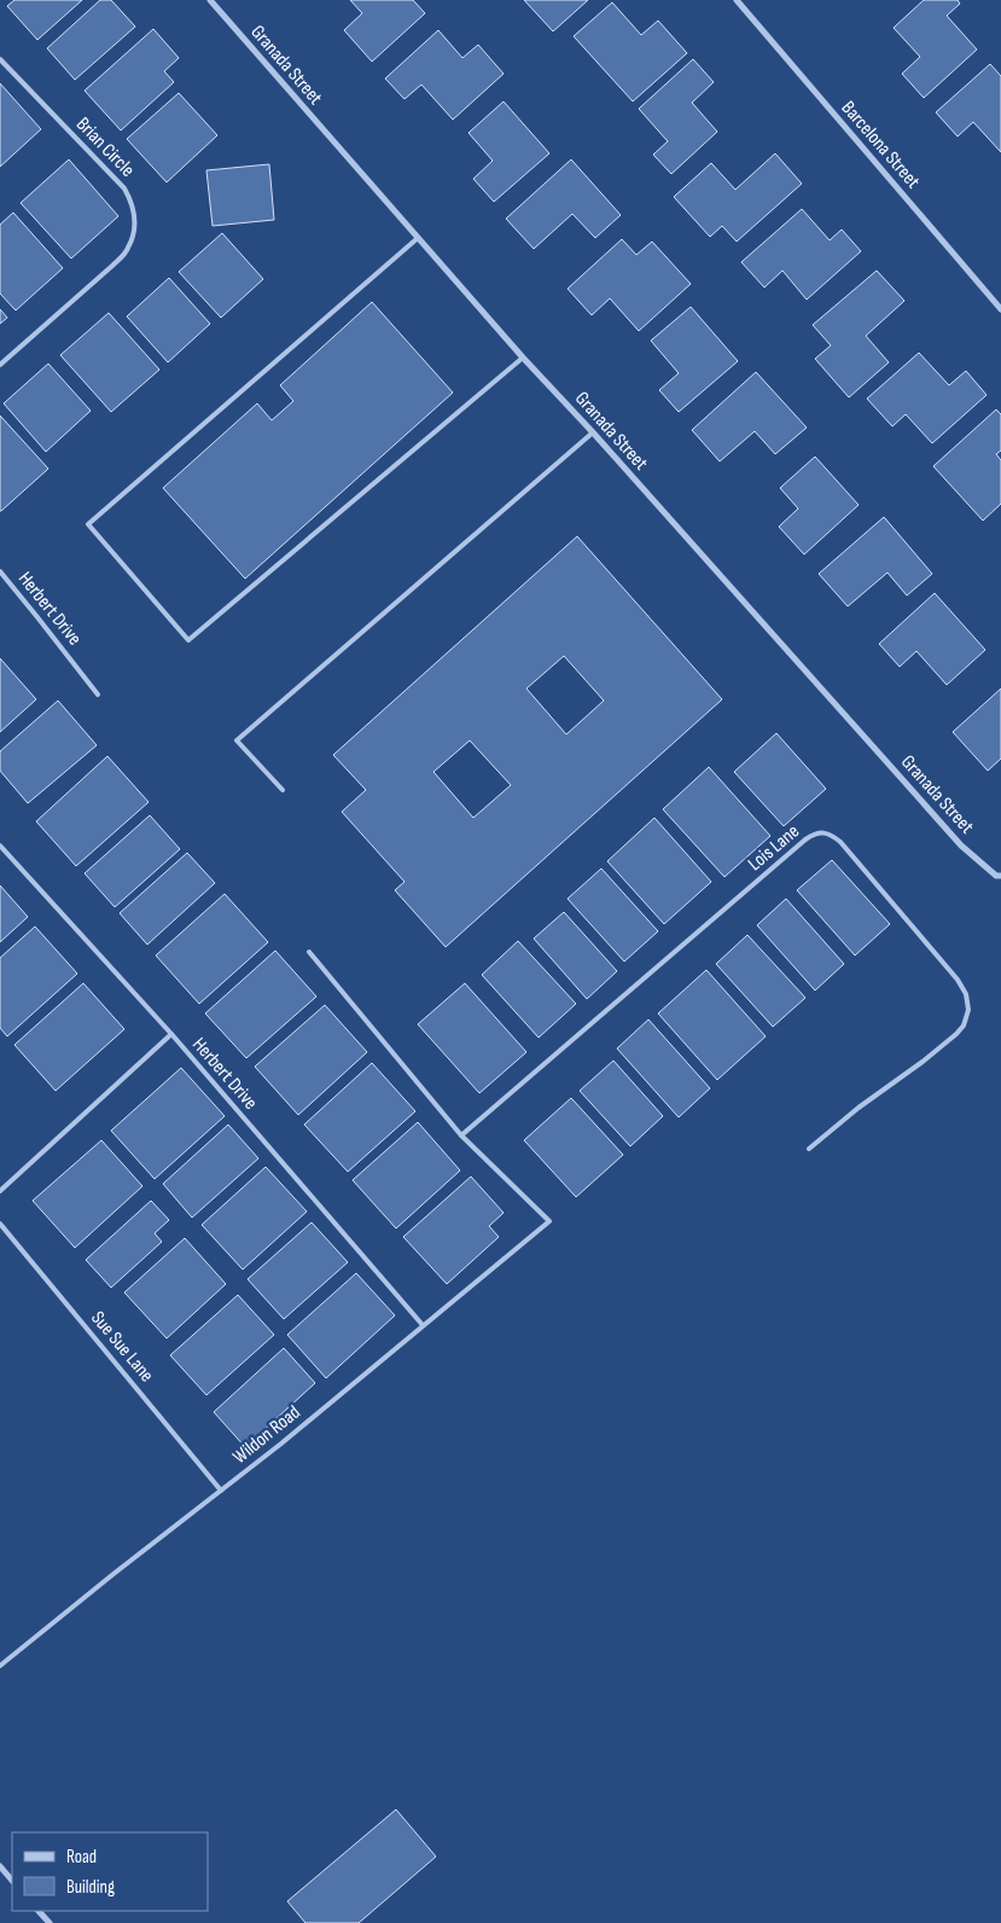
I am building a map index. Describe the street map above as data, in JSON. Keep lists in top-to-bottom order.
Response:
{
  "streets": {
    "street": ["Granada Street", "Barcelona Street"],
    "lane": [
      "Brian Circle",
      "Herbert Drive",
      "Lois Lane",
      "Sue Sue Lane",
      "Wildon Road"
    ]
  },
  "crossings": [
    ["Herbert Drive", "Wildon Road"],
    ["Lois Lane", "Wildon Road"],
    ["Sue Sue Lane", "Wildon Road"]
  ],
  "legend": ["Road", "Building"]
}
